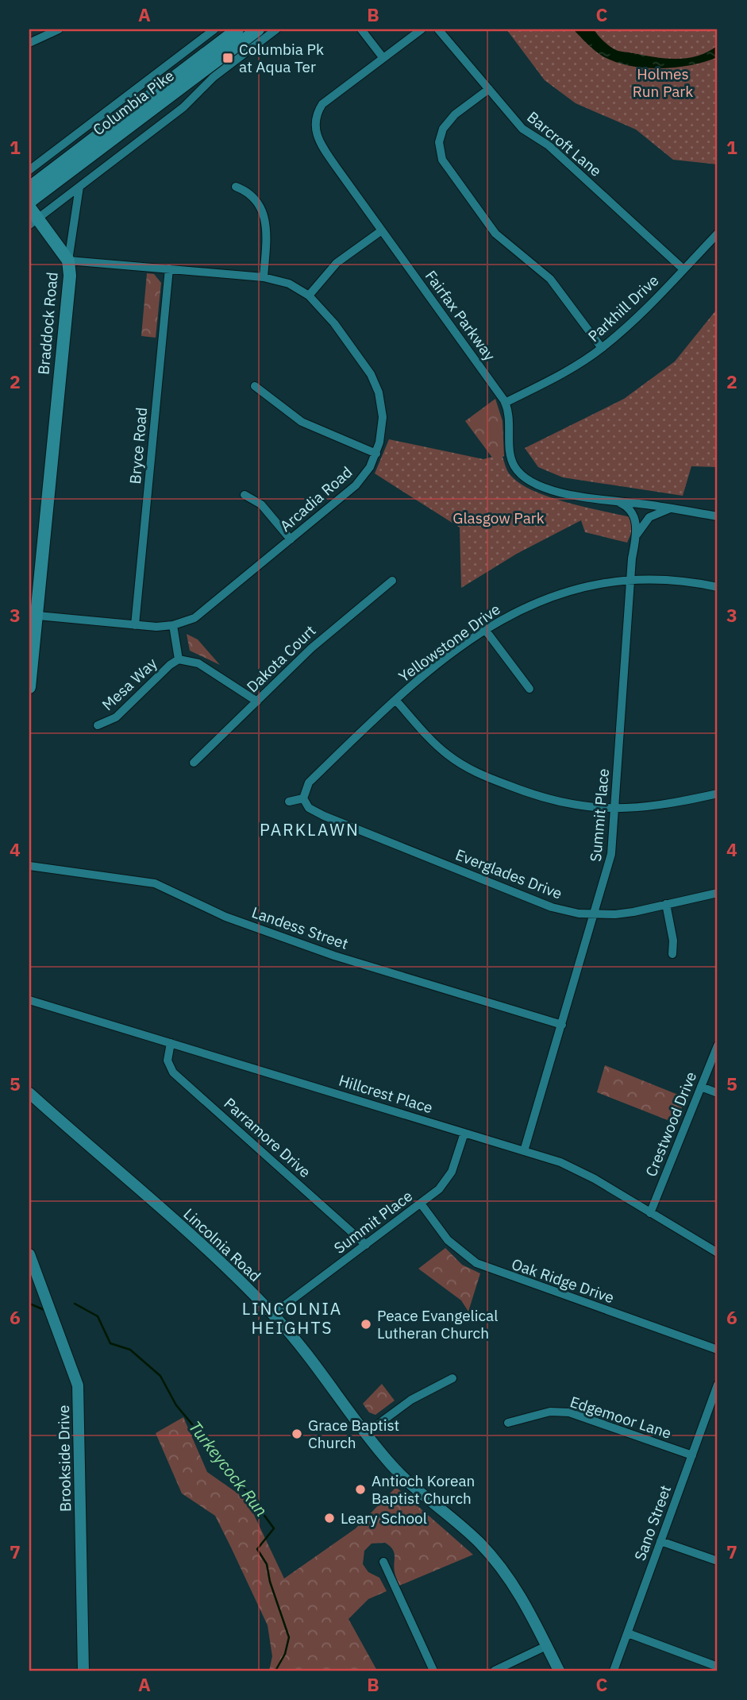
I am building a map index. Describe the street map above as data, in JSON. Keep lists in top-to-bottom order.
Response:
{
  "streets": {
    "main road": [
      "Columbia Pike",
      "Braddock Road",
      "Lincolnia Road",
      "Brookside Drive"
    ],
    "street": [
      "Barcroft Lane",
      "Parkhill Drive",
      "Fairfax Parkway",
      "Bryce Road",
      "Arcadia Road",
      "Yellowstone Drive",
      "Dakota Court",
      "Mesa Way",
      "Summit Place",
      "Everglades Drive",
      "Landess Street",
      "Hillcrest Place",
      "Crestwood Drive",
      "Parramore Drive",
      "Oak Ridge Drive",
      "Edgemoor Lane",
      "Sano Street"
    ]
  },
  "crossings": [
    ["Barcroft Lane", "Parkhill Drive"],
    ["Parkhill Drive", "Fairfax Parkway"],
    ["Fairfax Parkway", "Summit Place"],
    ["Braddock Road", "Arcadia Road"],
    ["Bryce Road", "Arcadia Road"],
    ["Yellowstone Drive", "Summit Place"],
    ["Yellowstone Drive", "Everglades Drive"],
    ["Summit Place", "Everglades Drive"],
    ["Summit Place", "Landess Street"],
    ["Summit Place", "Hillcrest Place"],
    ["Summit Place", "Parramore Drive"],
    ["Summit Place", "Lincolnia Road"],
    ["Summit Place", "Oak Ridge Drive"],
    ["Hillcrest Place", "Crestwood Drive"],
    ["Hillcrest Place", "Parramore Drive"],
    ["Edgemoor Lane", "Sano Street"]
  ],
  "districts": ["PARKLAWN", "LINCOLNIA HEIGHTS"],
  "water": ["Turkeycock Run"],
  "parks": ["Holmes Run Park", "Glasgow Park"],
  "places": {
    "transit": ["Columbia Pk at Aqua Ter"],
    "other": [
      "Peace Evangelical Lutheran Church",
      "Grace Baptist Church",
      "Antioch Korean Baptist Church",
      "Leary School"
    ]
  },
  "grid": {
    "columns": ["A", "B", "C"],
    "rows": [
      "1",
      "2",
      "3",
      "4",
      "5",
      "6",
      "7"
    ]
  }
}
